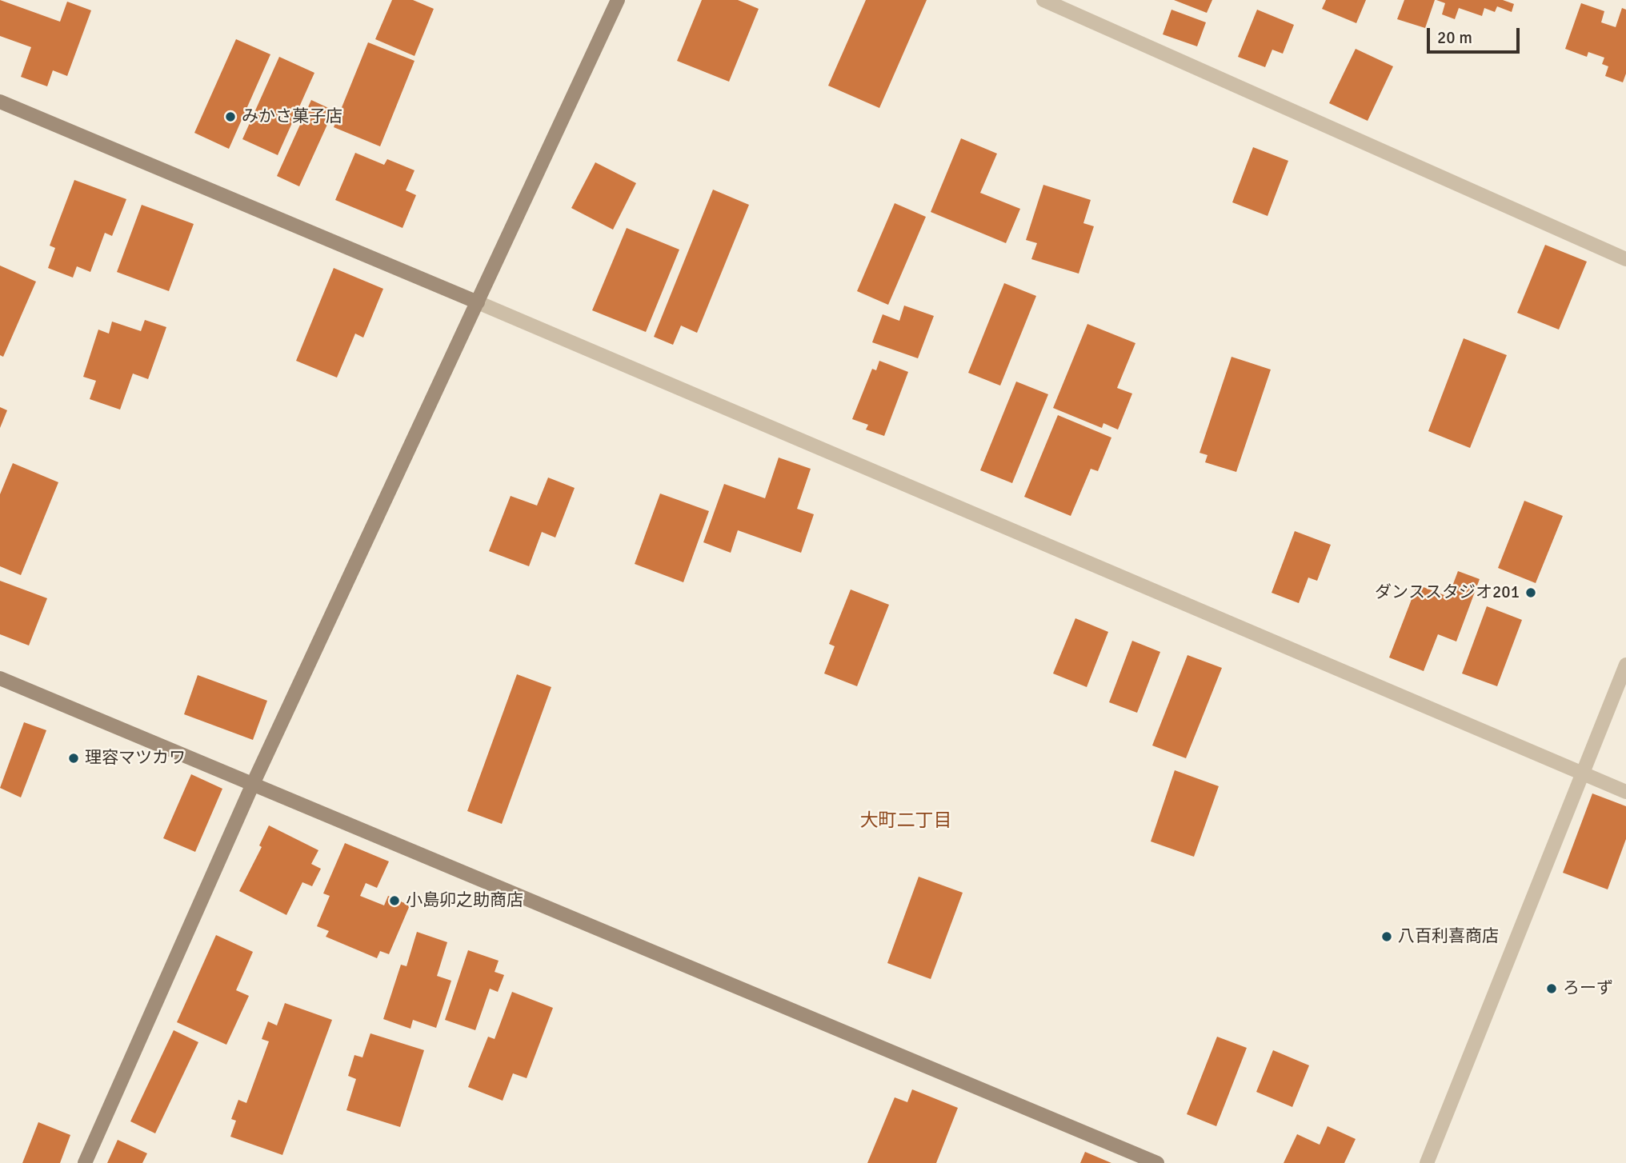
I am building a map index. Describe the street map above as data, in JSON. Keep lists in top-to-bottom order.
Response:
{
  "districts": ["大町二丁目"],
  "places": [
    "みかさ菓子店",
    "ダンススタジオ201",
    "理容マツカワ",
    "小島卯之助商店",
    "八百利喜商店",
    "ろーず"
  ],
  "scale_bar": "20 m"
}
